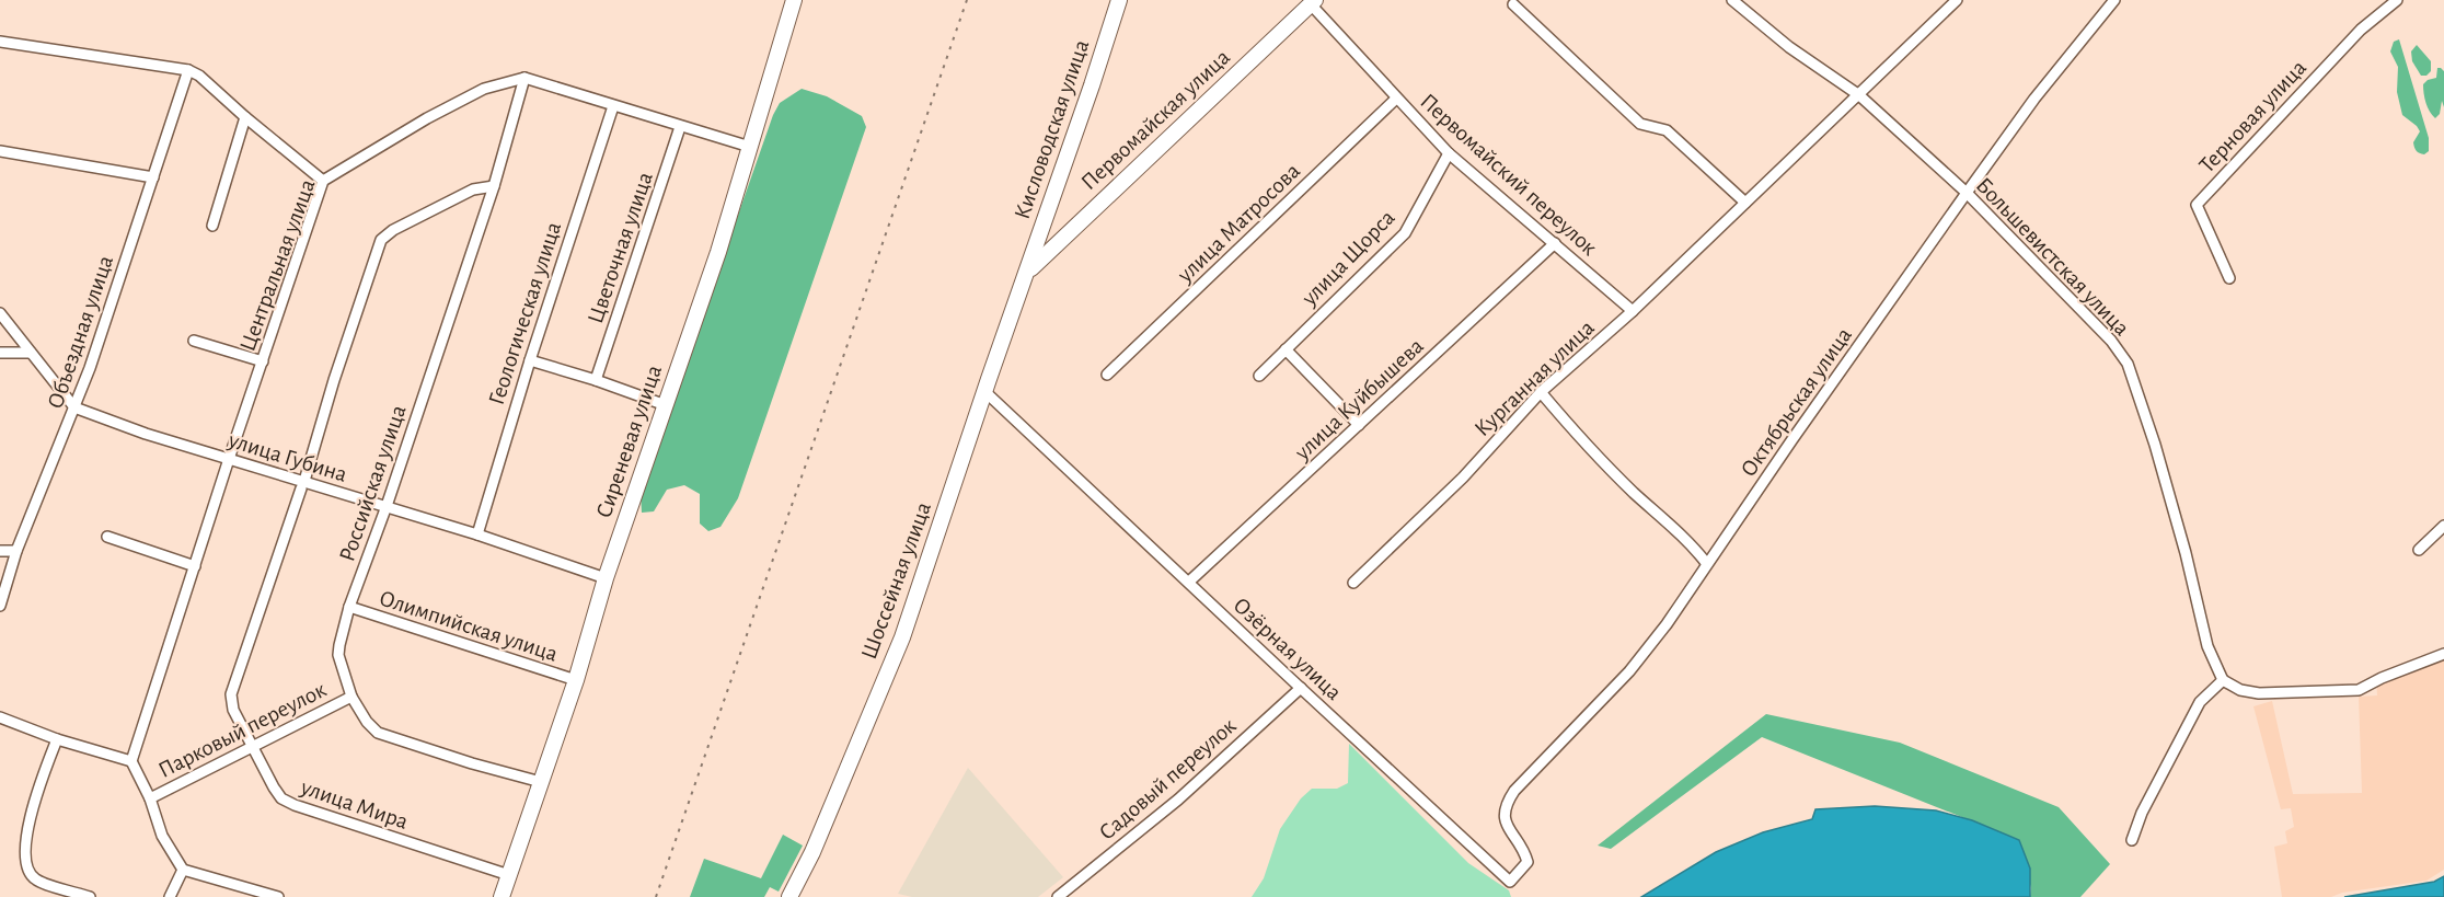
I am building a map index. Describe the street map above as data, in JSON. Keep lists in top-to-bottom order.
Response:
{
  "streets": {
    "street": [
      "Терновая улица",
      "Первомайская улица",
      "Кисловодская улица",
      "Первомайский переулок",
      "улица Матросова",
      "Цветочная улица",
      "Большевистская улица",
      "улица Щорса",
      "Центральная улица",
      "Геологическая улица",
      "Объездная улица",
      "Курганная улица",
      "улица Куйбышева",
      "Октябрьская улица",
      "Сиреневая улица",
      "улица Губина",
      "Российская улица",
      "Шоссейная улица",
      "Олимпийская улица",
      "Озёрная улица",
      "Парковый переулок",
      "Садовый переулок",
      "улица Мира"
    ]
  },
  "crossings": [
    ["Первомайская улица", "Кисловодская улица"],
    ["Первомайская улица", "Первомайский переулок"],
    ["Первомайская улица", "Шоссейная улица"],
    ["Кисловодская улица", "Шоссейная улица"],
    ["Первомайский переулок", "улица Матросова"],
    ["Первомайский переулок", "улица Щорса"],
    ["Первомайский переулок", "Курганная улица"],
    ["Первомайский переулок", "улица Куйбышева"],
    ["Большевистская улица", "Курганная улица"],
    ["Большевистская улица", "Октябрьская улица"],
    ["Центральная улица", "улица Губина"],
    ["Центральная улица", "Российская улица"],
    ["Геологическая улица", "улица Губина"],
    ["Объездная улица", "улица Губина"],
    ["улица Куйбышева", "Озёрная улица"],
    ["Октябрьская улица", "Озёрная улица"],
    ["Сиреневая улица", "улица Губина"],
    ["Сиреневая улица", "Российская улица"],
    ["Сиреневая улица", "Олимпийская улица"],
    ["Сиреневая улица", "улица Мира"],
    ["улица Губина", "Российская улица"],
    ["улица Губина", "улица Мира"],
    ["Российская улица", "Олимпийская улица"],
    ["Российская улица", "Парковый переулок"],
    ["Российская улица", "улица Мира"],
    ["Шоссейная улица", "Озёрная улица"],
    ["Озёрная улица", "Садовый переулок"],
    ["Парковый переулок", "улица Мира"]
  ]
}
